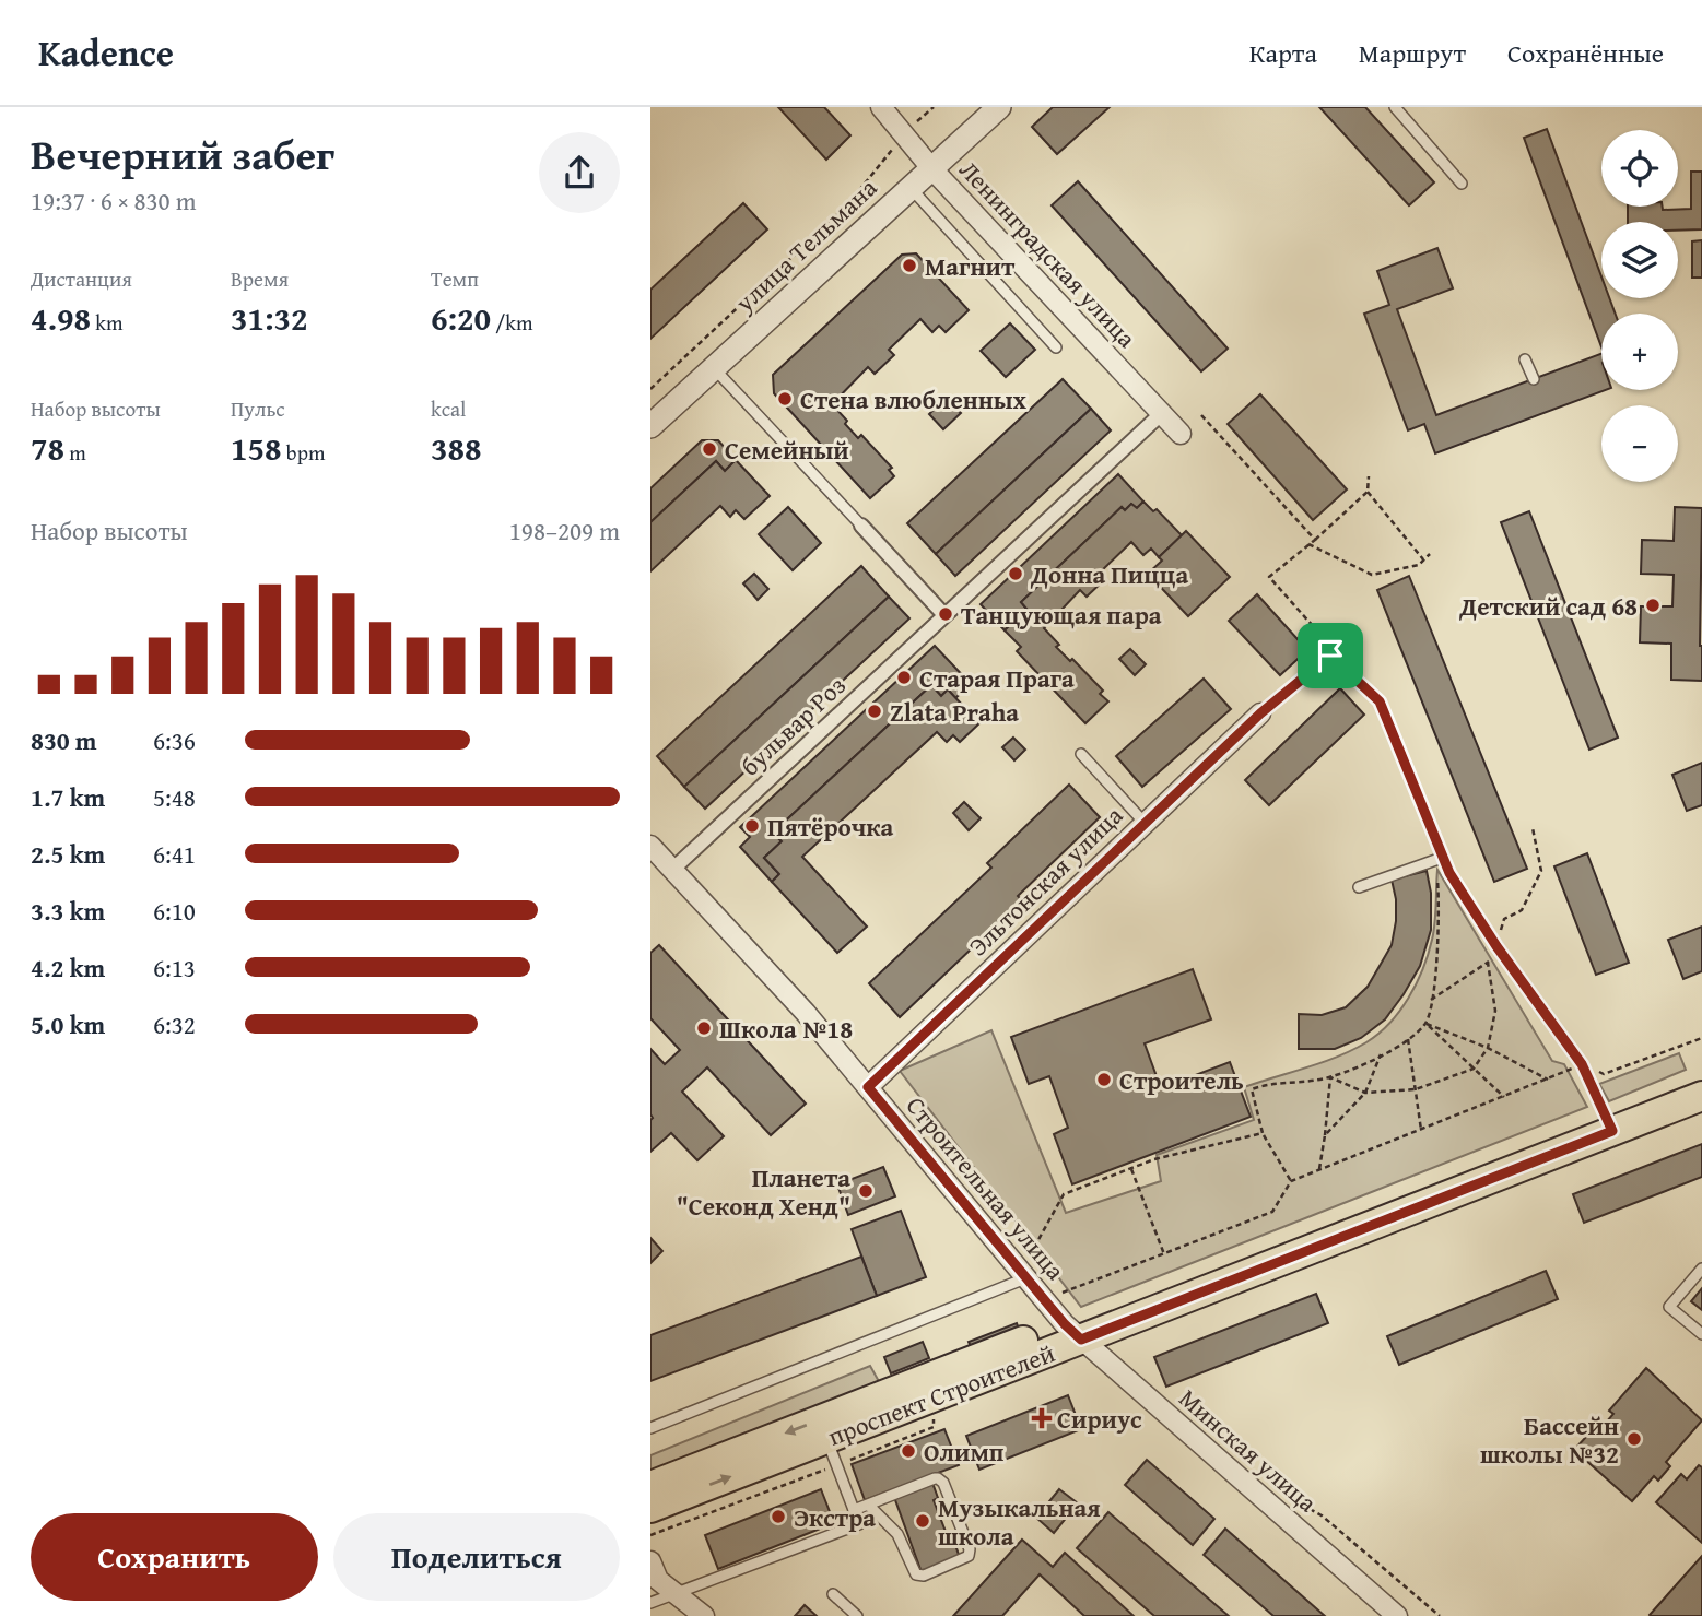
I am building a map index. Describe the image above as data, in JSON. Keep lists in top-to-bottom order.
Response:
{
  "streets": {
    "main road": ["проспект Строителей"],
    "street": [
      "улица Тельмана",
      "Ленинградская улица",
      "бульвар Роз",
      "Эльтонская улица",
      "Строительная улица",
      "Минская улица"
    ]
  },
  "crossings": [
    ["улица Тельмана", "Ленинградская улица"],
    ["Ленинградская улица", "бульвар Роз"],
    ["бульвар Роз", "Строительная улица"],
    ["Эльтонская улица", "Строительная улица"],
    ["Строительная улица", "проспект Строителей"],
    ["Строительная улица", "Минская улица"],
    ["проспект Строителей", "Минская улица"]
  ],
  "places": {
    "other": [
      "Магнит",
      "Стена влюбленных",
      "Семейный",
      "Донна Пицца",
      "Детский сад 68",
      "Танцующая пара",
      "Старая Прага",
      "Zlata Praha",
      "Пятёрочка",
      "Школа №18",
      "Строитель",
      "Планета \"Секонд Хенд\"",
      "Бассейн школы №32",
      "Олимп",
      "Экстра",
      "Музыкальная школа"
    ],
    "health": ["Сириус"]
  },
  "page": {
    "header": "Kadence",
    "nav": ["Карта", "Маршрут", "Сохранённые"],
    "heading": ["Вечерний забег", "19:37 · 6 × 830 m"],
    "map_buttons": ["+", "−"],
    "stats": [
      ["Дистанция", "4.98 km"],
      ["Время", "31:32"],
      ["Темп", "6:20 /km"],
      ["Набор высоты", "78 m"],
      ["Пульс", "158 bpm"],
      ["kcal", "388"]
    ],
    "chart": ["Набор высоты", "198–209 m"],
    "list": [
      {
        "name": "830 m",
        "note": "6:36"
      },
      {
        "name": "1.7 km",
        "note": "5:48"
      },
      {
        "name": "2.5 km",
        "note": "6:41"
      },
      {
        "name": "3.3 km",
        "note": "6:10"
      },
      {
        "name": "4.2 km",
        "note": "6:13"
      },
      {
        "name": "5.0 km",
        "note": "6:32"
      }
    ],
    "buttons": ["Сохранить", "Поделиться"]
  }
}
